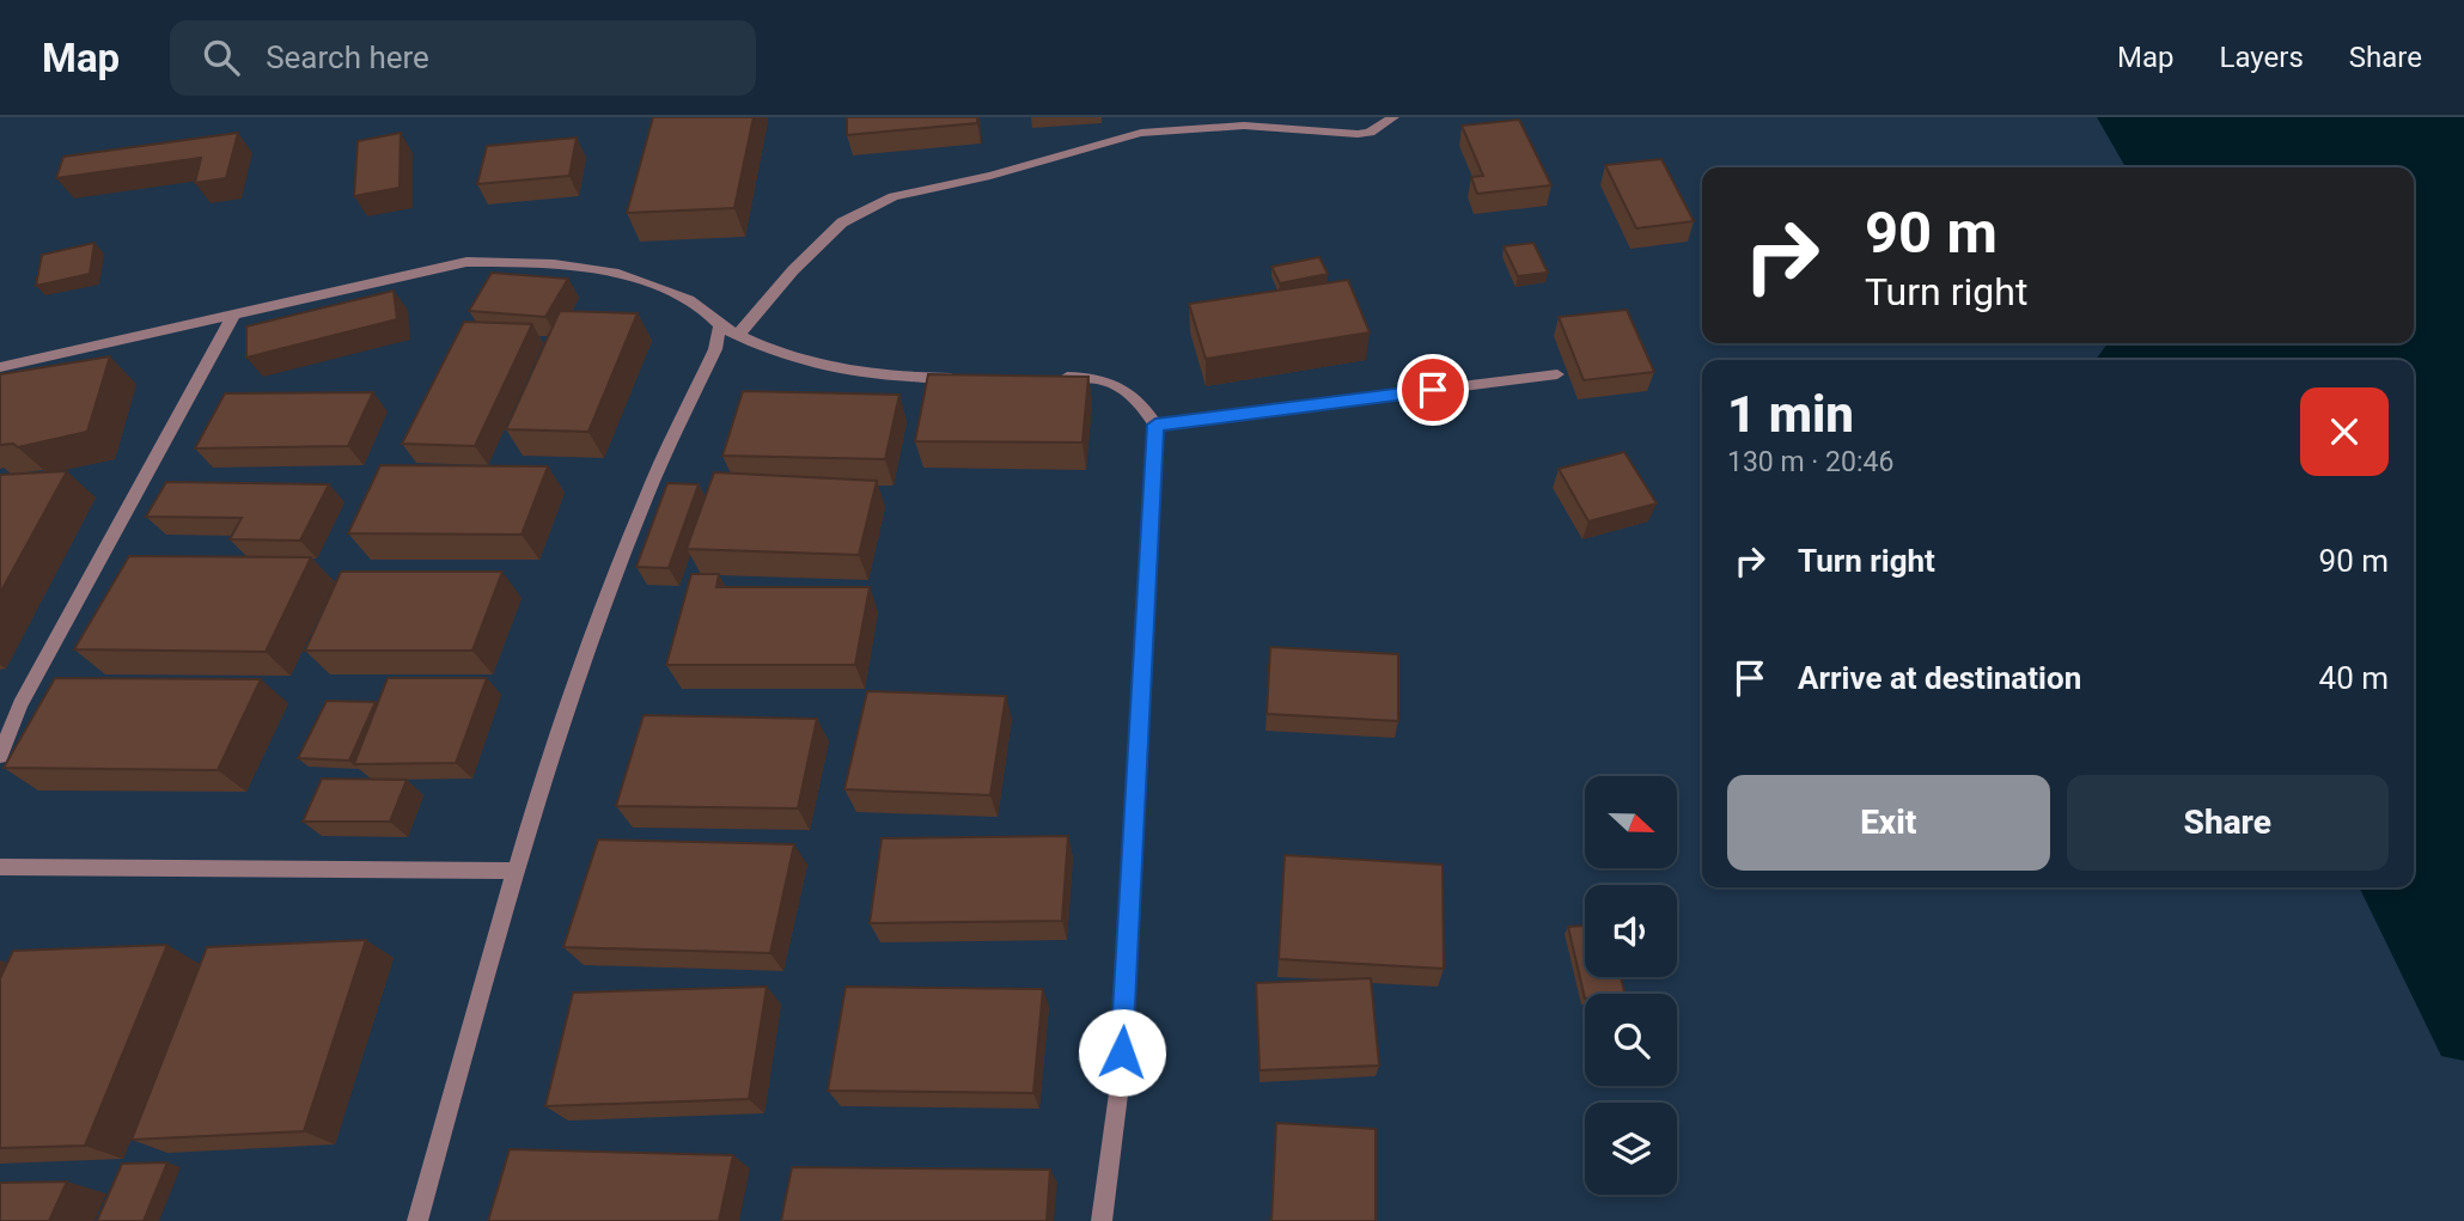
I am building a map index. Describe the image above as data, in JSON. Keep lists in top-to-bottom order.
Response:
{
  "north": "right",
  "page": {
    "header": "Map",
    "search": "Search here",
    "nav": ["Map", "Layers", "Share"],
    "turn": ["90 m", "Turn right"],
    "heading": ["1 min", "130 m · 20:46"],
    "list": [
      {
        "name": "Turn right",
        "value": "90 m"
      },
      {
        "name": "Arrive at destination",
        "value": "40 m"
      }
    ],
    "buttons": ["Exit", "Share"]
  }
}
